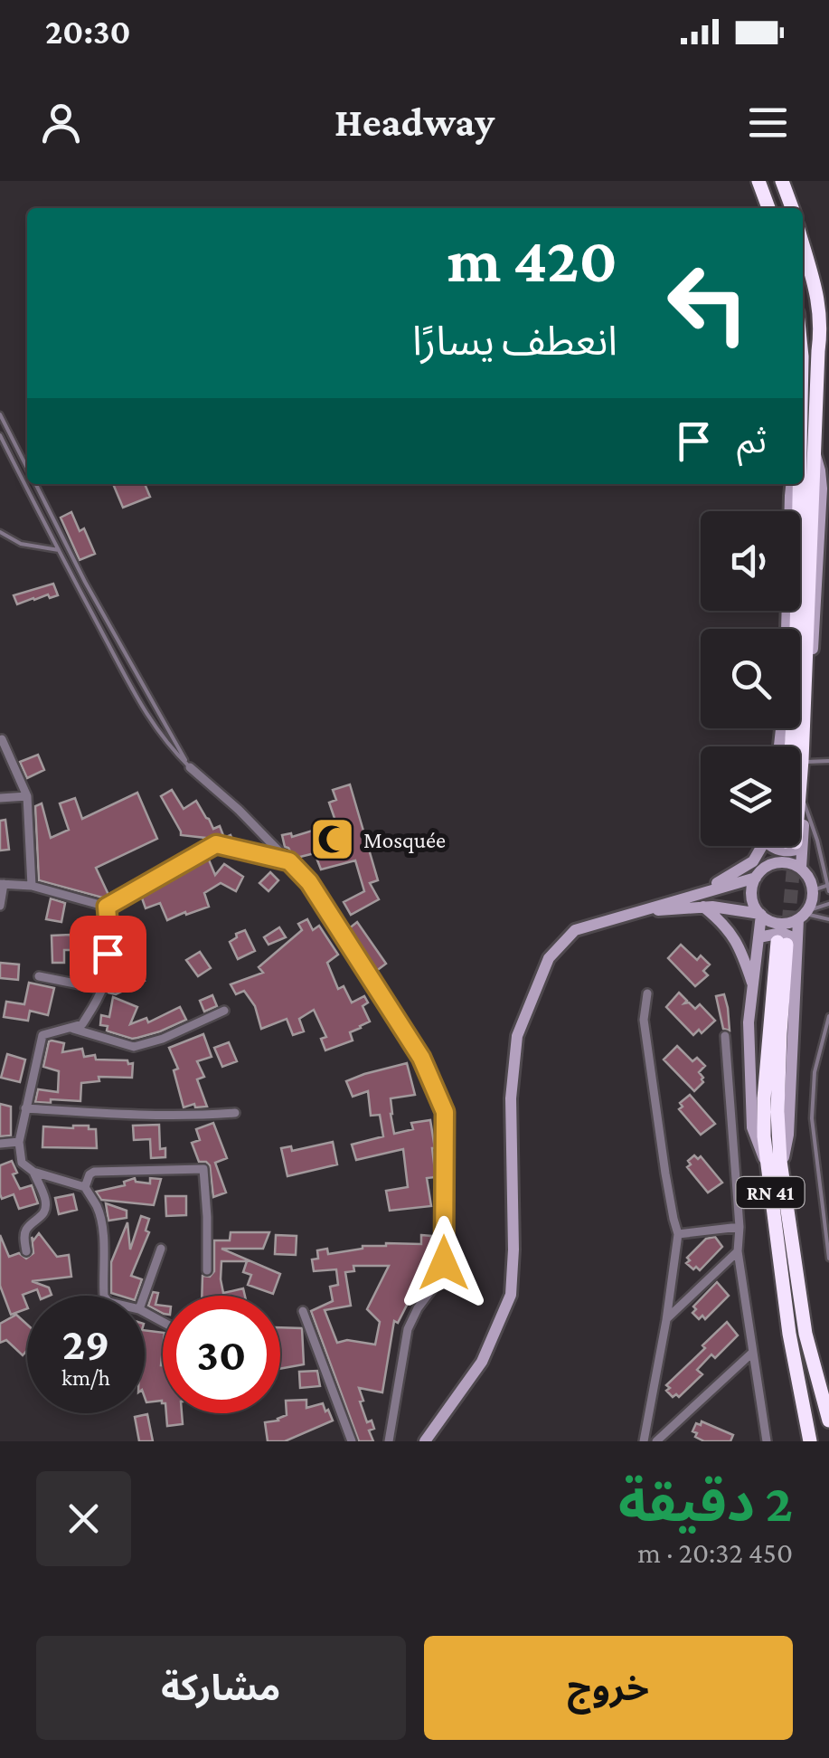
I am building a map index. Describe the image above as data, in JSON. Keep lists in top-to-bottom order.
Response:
{
  "streets": {
    "highway": ["RN 41"]
  },
  "places": {
    "mosque": ["Mosquée"]
  },
  "page": {
    "status": "20:30",
    "header": "Headway",
    "turn": ["420 m", "انعطف يسارًا"],
    "then": "ثم",
    "speed": "29 km/h",
    "limit": "30",
    "heading": ["2 دقيقة", "450 m · 20:32"],
    "buttons": ["خروج", "مشاركة"]
  }
}
